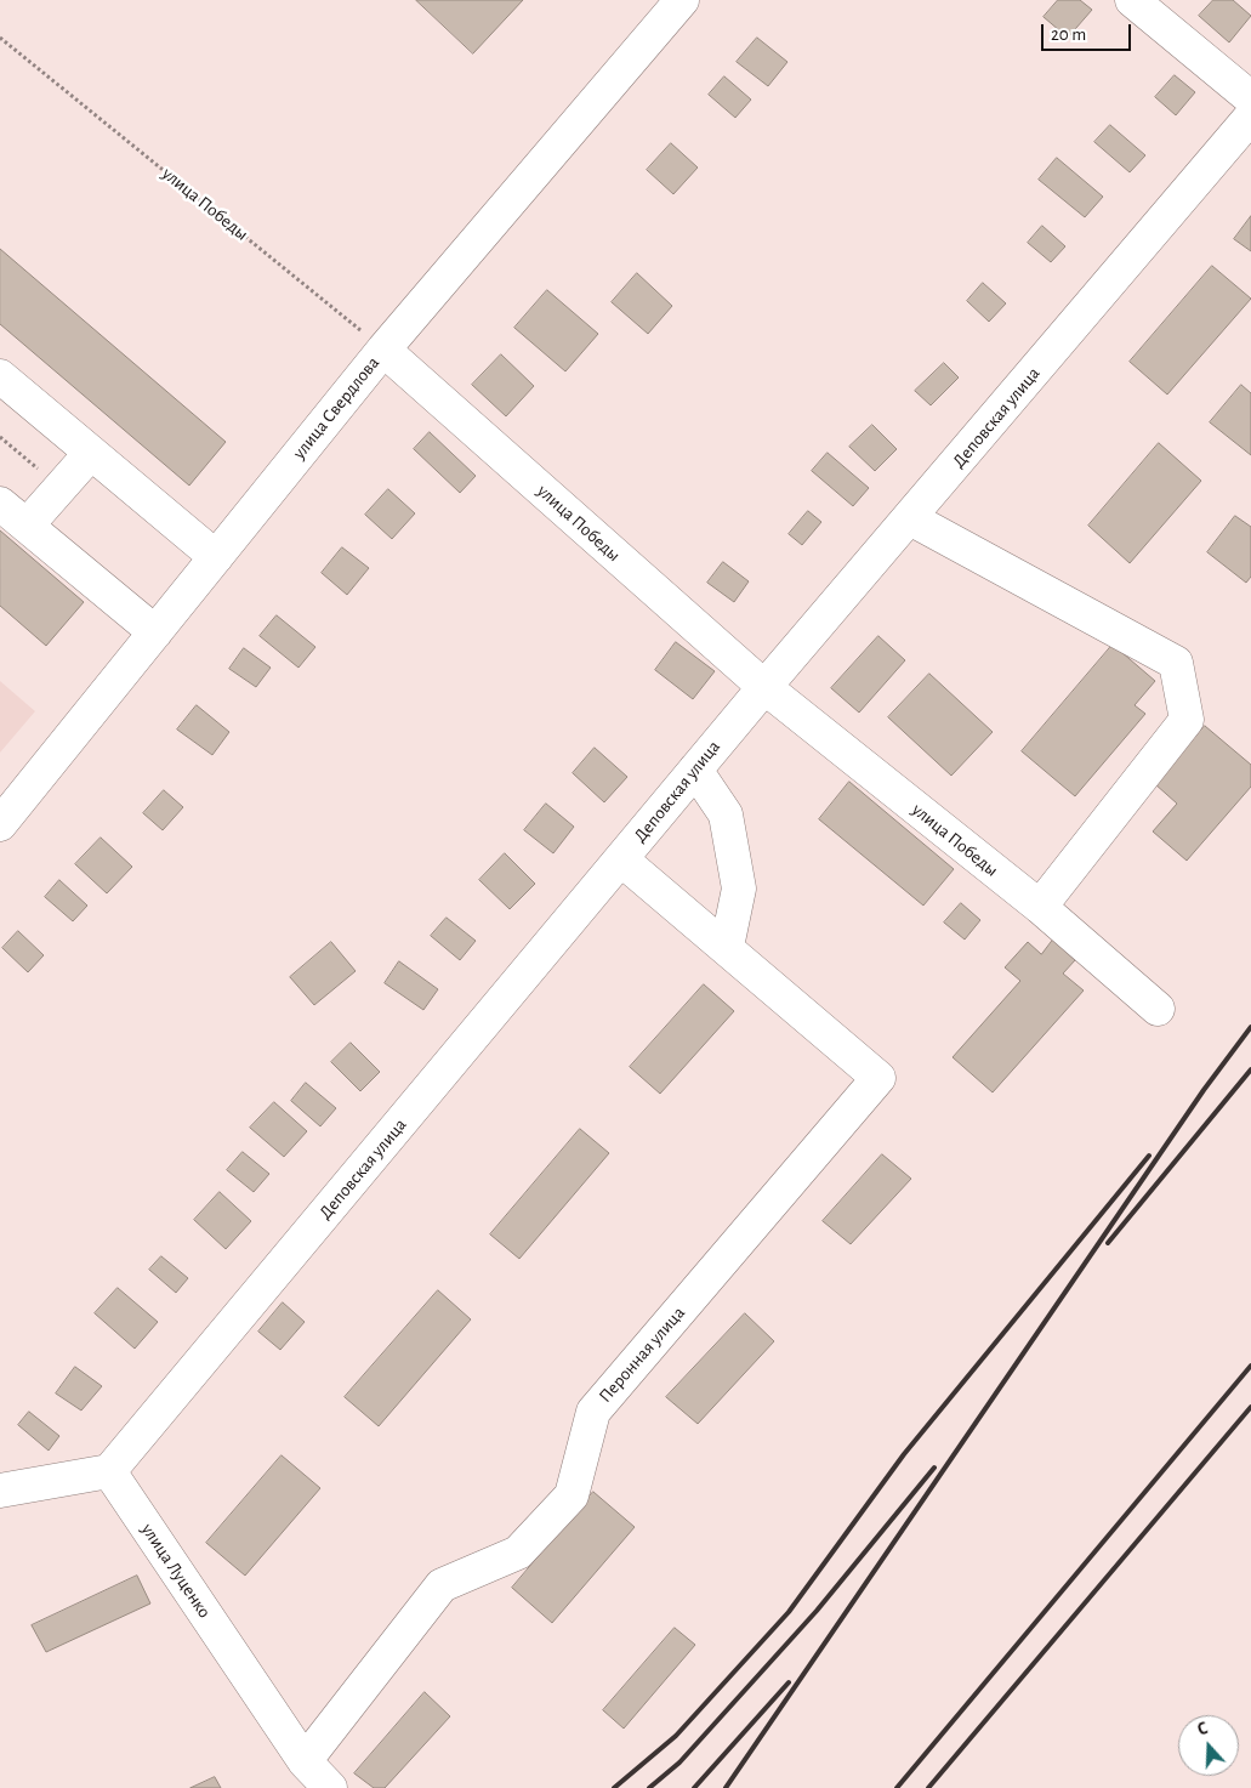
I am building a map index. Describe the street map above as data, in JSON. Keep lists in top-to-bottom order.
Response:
{
  "streets": {
    "street": [
      "улица Победы",
      "улица Свердлова",
      "Деповская улица",
      "Перонная улица",
      "улица Луценко"
    ]
  },
  "crossings": [
    ["улица Победы", "улица Свердлова"],
    ["улица Победы", "Деповская улица"],
    ["Деповская улица", "улица Луценко"],
    ["Перонная улица", "улица Луценко"]
  ],
  "scale_bar": "20 m",
  "north": "top"
}
